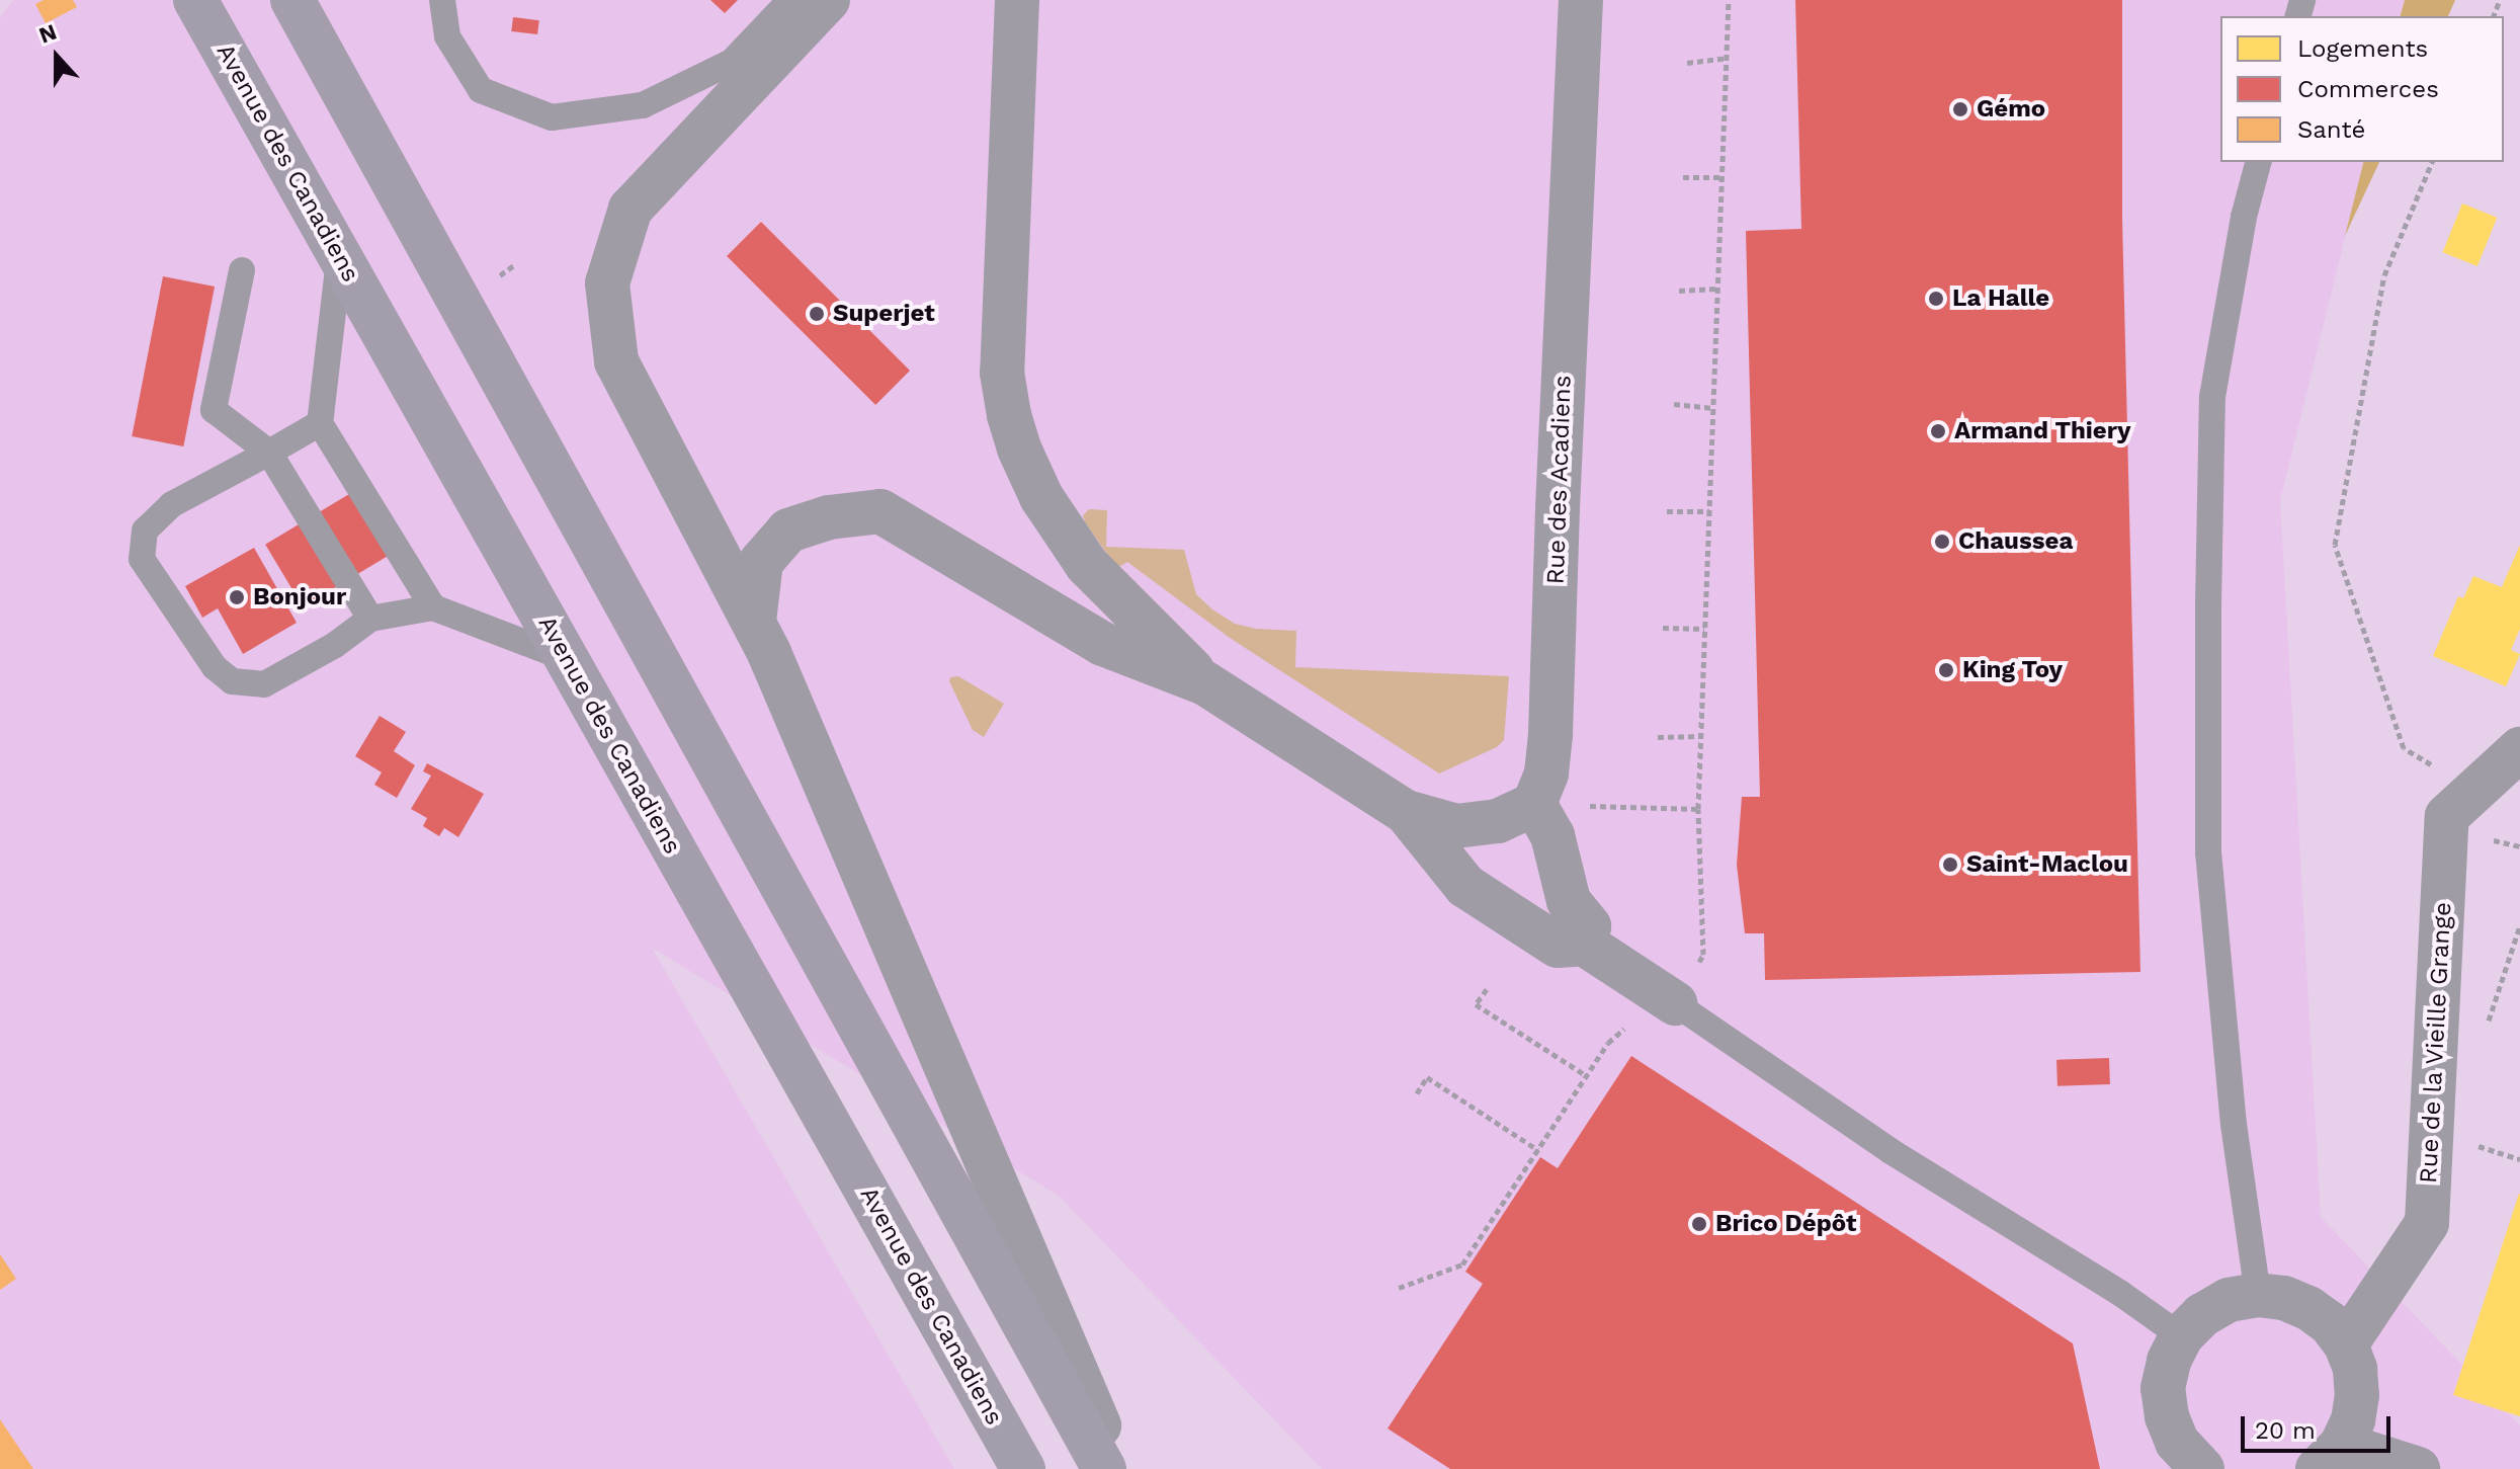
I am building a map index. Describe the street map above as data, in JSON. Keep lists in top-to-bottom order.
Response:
{
  "streets": {
    "main road": ["Avenue des Canadiens"],
    "street": ["Rue des Acadiens", "Rue de la Vieille Grange"]
  },
  "places": [
    "Gémo",
    "La Halle",
    "Superjet",
    "Armand Thiery",
    "Chaussea",
    "Bonjour",
    "King Toy",
    "Saint-Maclou",
    "Brico Dépôt"
  ],
  "legend": ["Logements", "Commerces", "Santé"],
  "scale_bar": "20 m",
  "north": "top"
}
